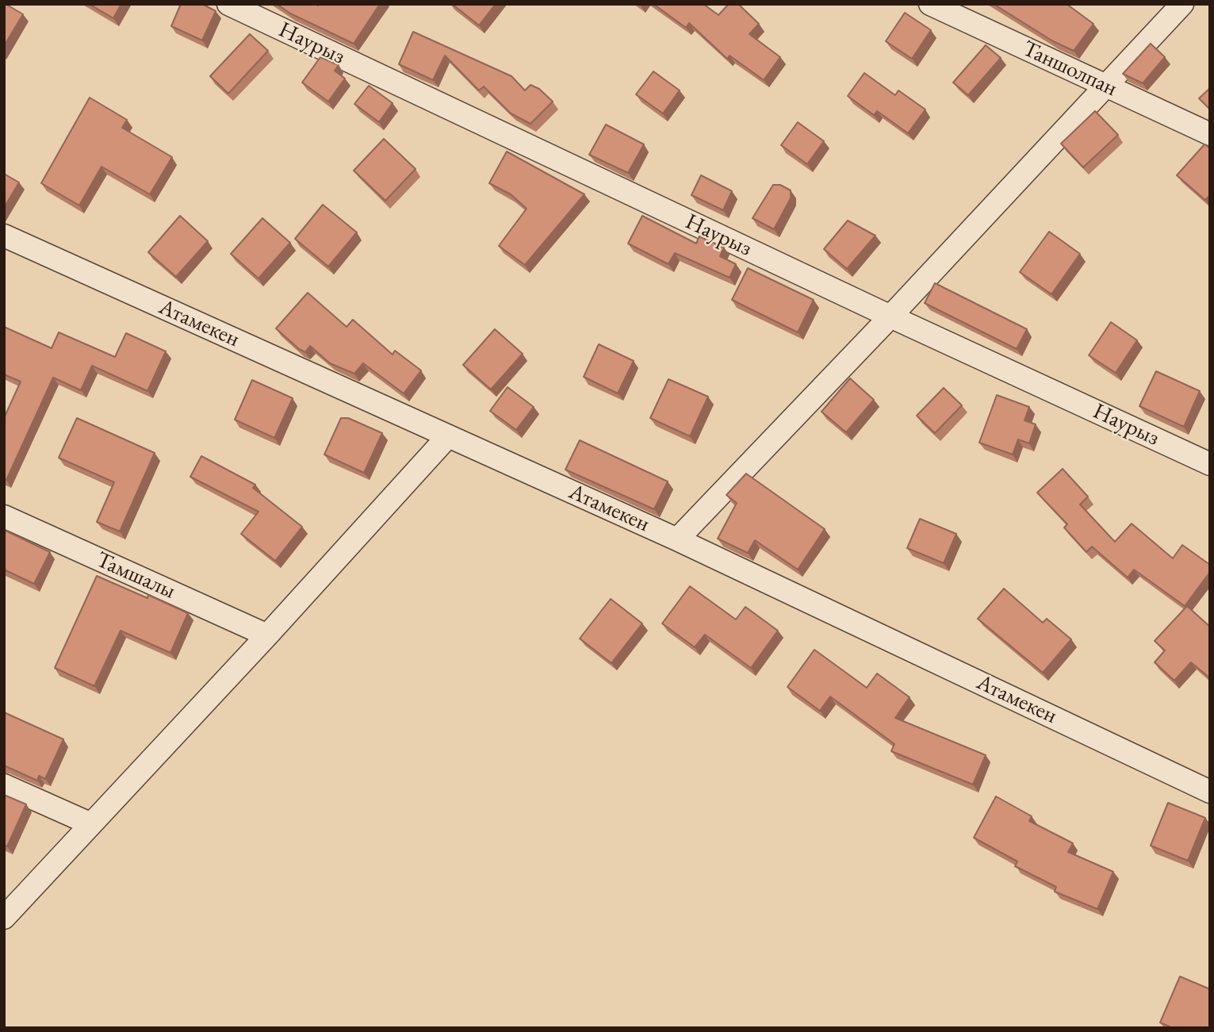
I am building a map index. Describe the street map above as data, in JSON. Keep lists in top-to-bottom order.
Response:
{
  "streets": {
    "street": [
      "Наурыз",
      "Таншолпан",
      "Атамекен",
      "Тамшалы"
    ]
  }
}
